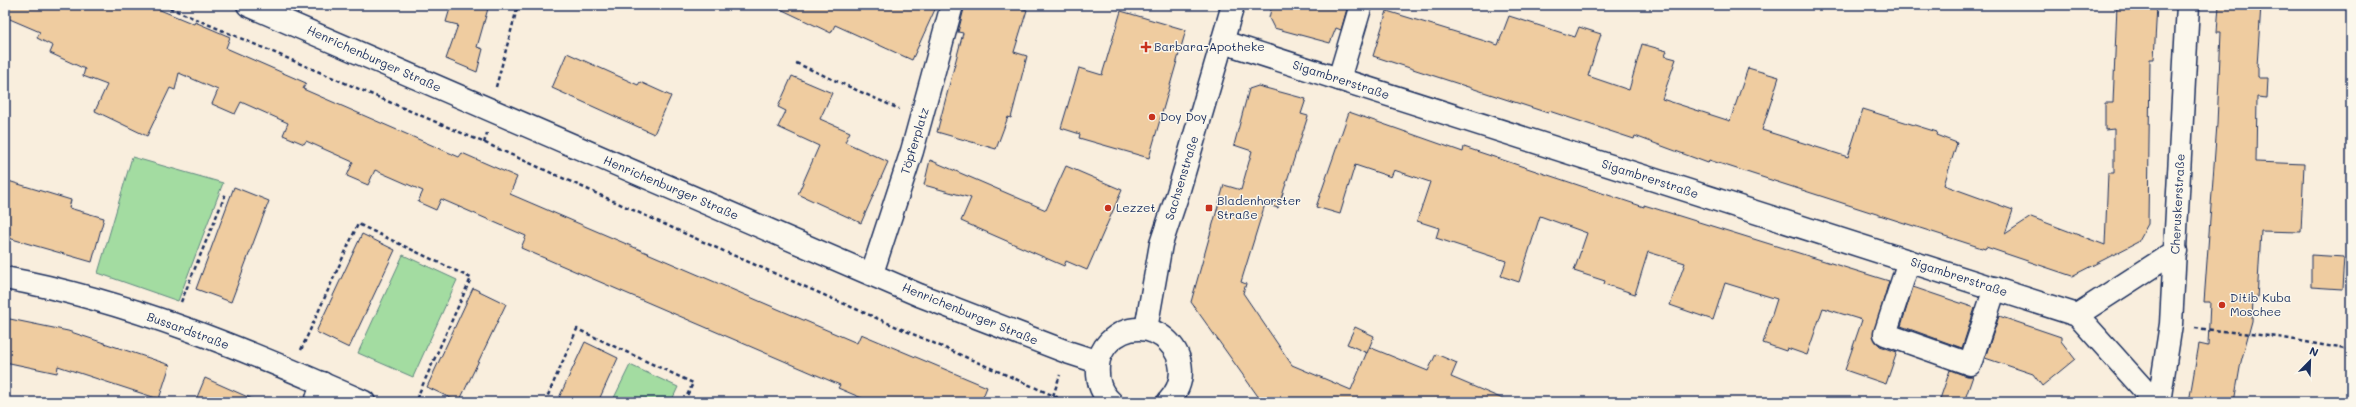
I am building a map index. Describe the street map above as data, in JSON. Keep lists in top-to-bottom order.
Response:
{
  "streets": {
    "street": [
      "Henrichenburger Straße",
      "Sigambrerstraße",
      "Töpferplatz",
      "Sachsenstraße",
      "Cheruskerstraße",
      "Bussardstraße"
    ]
  },
  "crossings": [
    ["Henrichenburger Straße", "Töpferplatz"],
    ["Sigambrerstraße", "Sachsenstraße"]
  ],
  "places": {
    "health": ["Barbara-Apotheke"],
    "other": ["Doy Doy", "Lezzet", "Ditib Kuba Moschee"],
    "transit": ["Bladenhorster Straße"]
  },
  "north": "top right"
}
